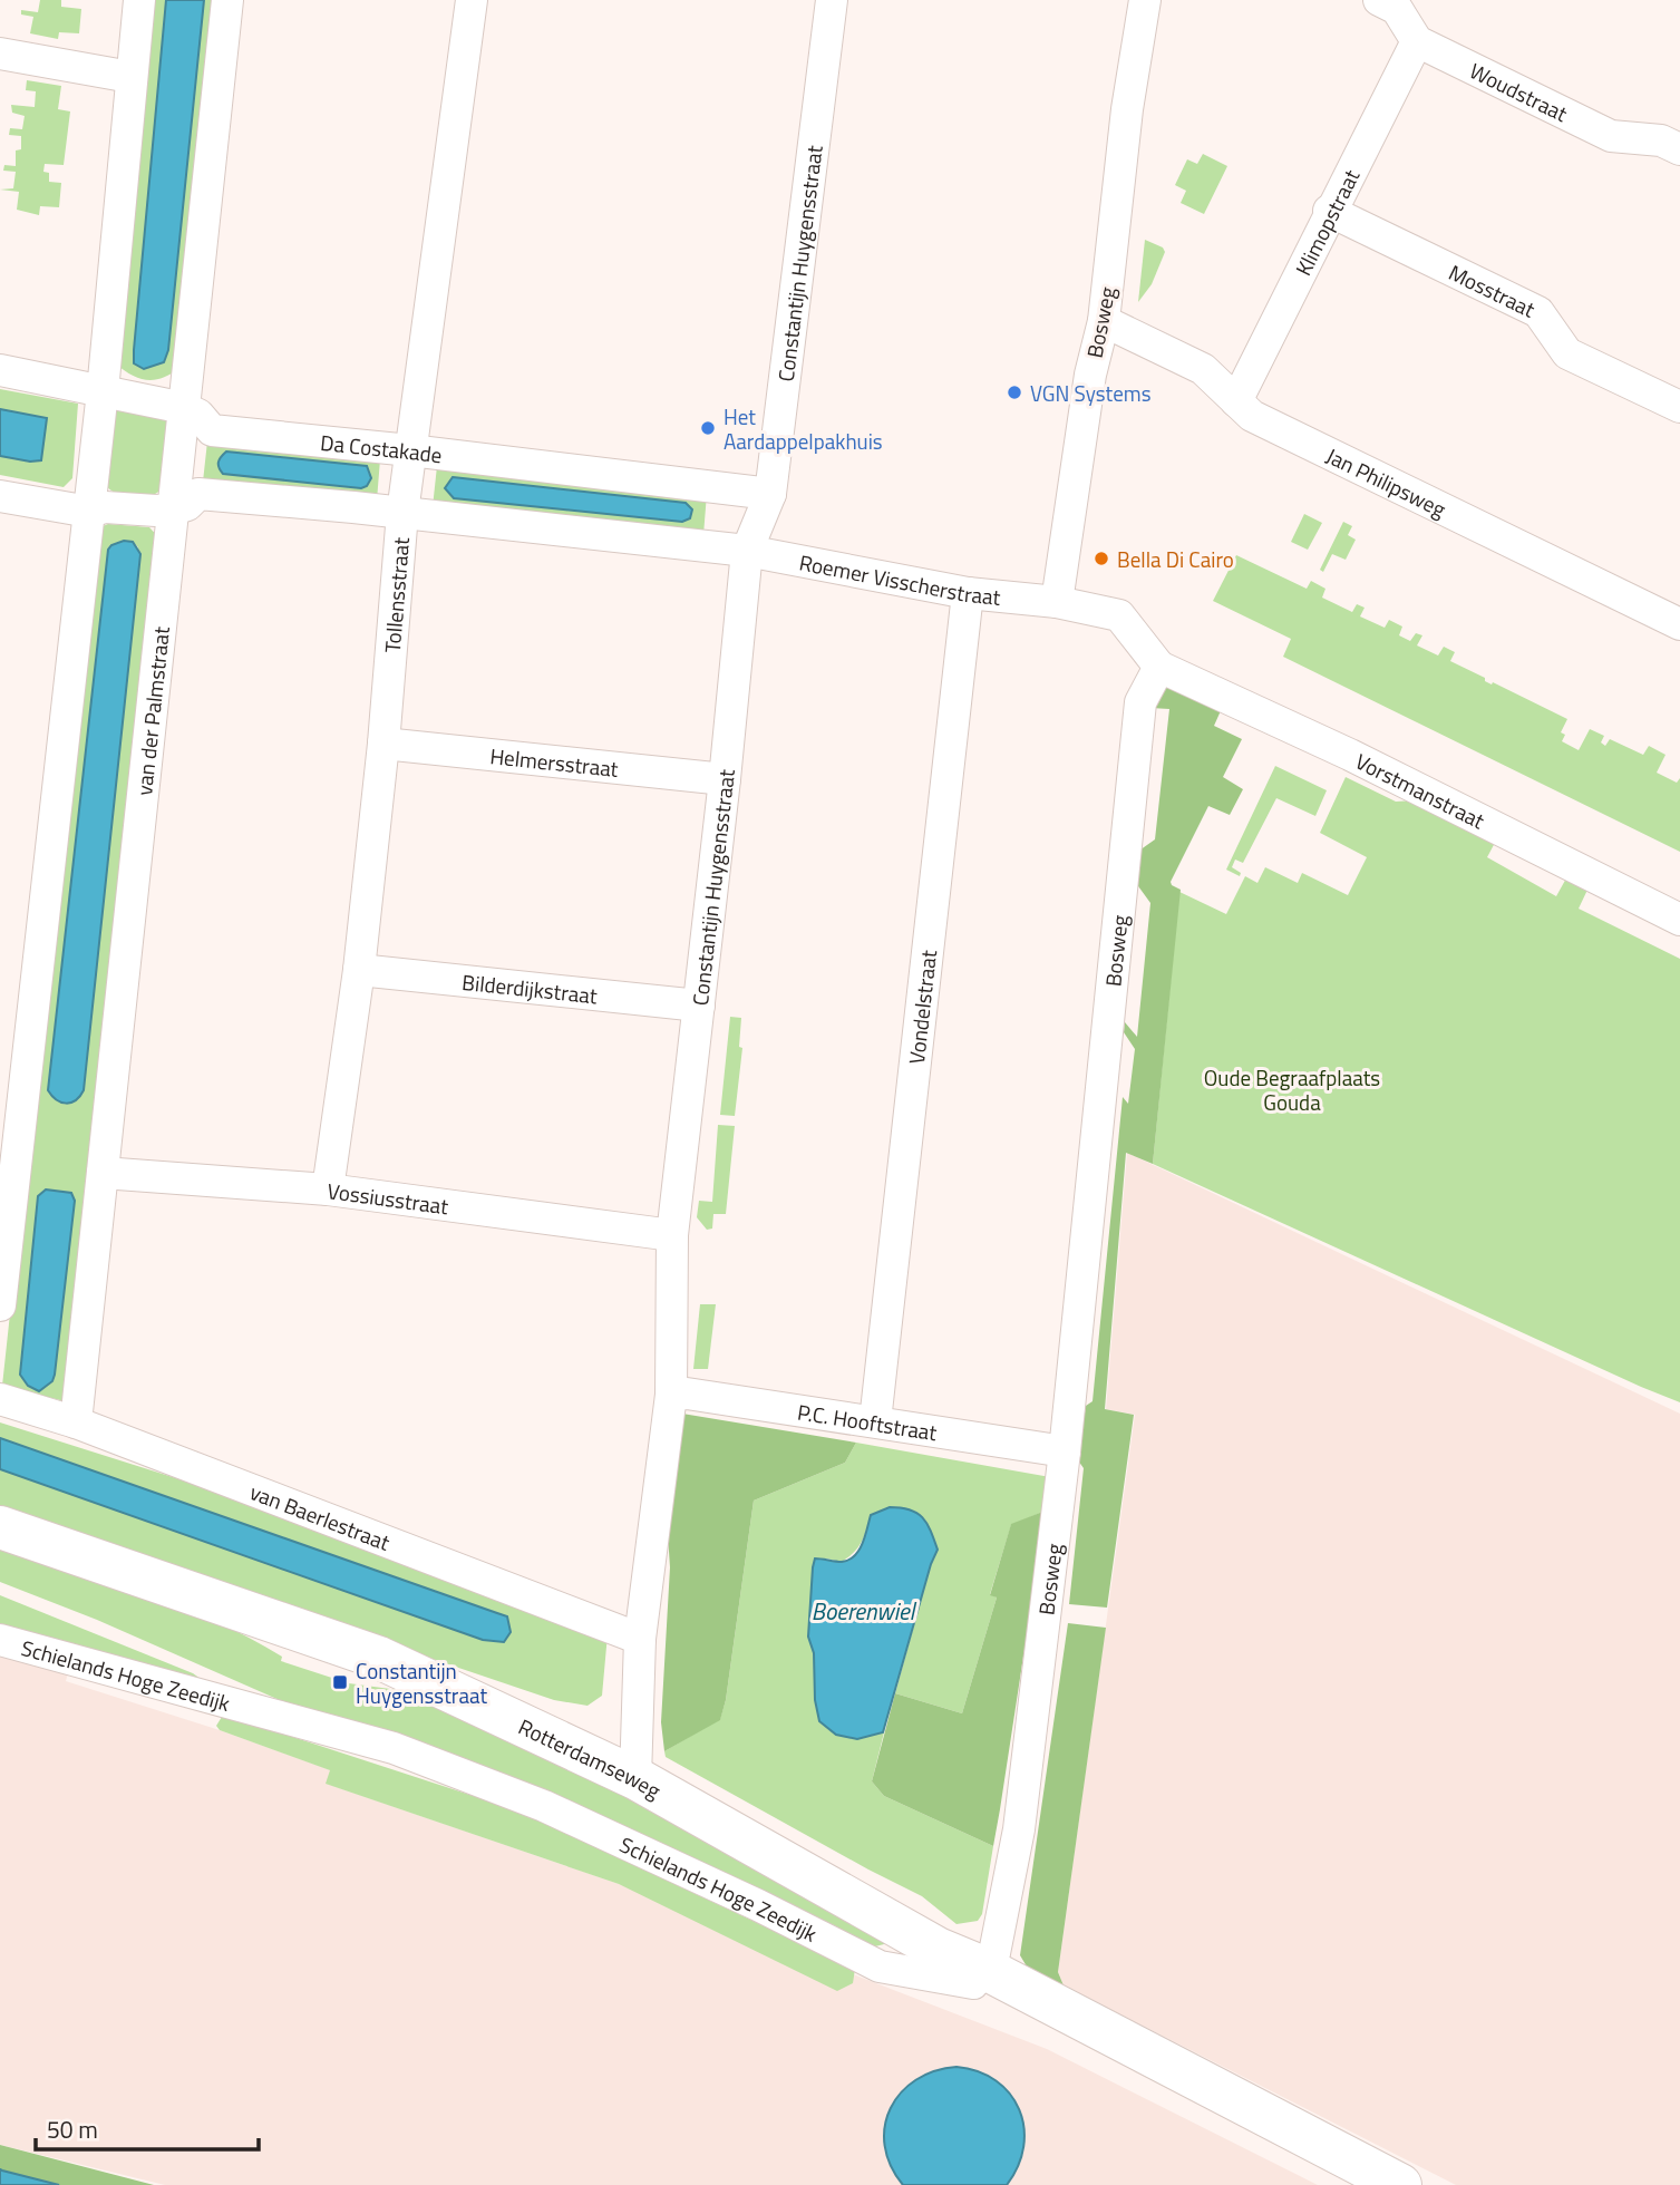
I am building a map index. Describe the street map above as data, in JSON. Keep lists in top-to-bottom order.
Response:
{
  "streets": {
    "main road": ["Rotterdamseweg"],
    "street": [
      "Woudstraat",
      "Klimopstraat",
      "Constantijn Huygensstraat",
      "Mosstraat",
      "Bosweg",
      "Da Costakade",
      "Jan Philipsweg",
      "Roemer Visscherstraat",
      "Tollensstraat",
      "van der Palmstraat",
      "Helmersstraat",
      "Vorstmanstraat",
      "Bilderdijkstraat",
      "Vondelstraat",
      "Vossiusstraat",
      "P.C. Hooftstraat",
      "van Baerlestraat",
      "Schielands Hoge Zeedijk"
    ]
  },
  "crossings": [
    ["Woudstraat", "Klimopstraat"],
    ["Klimopstraat", "Mosstraat"],
    ["Klimopstraat", "Jan Philipsweg"],
    ["Constantijn Huygensstraat", "Da Costakade"],
    ["Constantijn Huygensstraat", "Roemer Visscherstraat"],
    ["Constantijn Huygensstraat", "Helmersstraat"],
    ["Constantijn Huygensstraat", "Bilderdijkstraat"],
    ["Constantijn Huygensstraat", "Vossiusstraat"],
    ["Constantijn Huygensstraat", "P.C. Hooftstraat"],
    ["Constantijn Huygensstraat", "van Baerlestraat"],
    ["Constantijn Huygensstraat", "Rotterdamseweg"],
    ["Bosweg", "Jan Philipsweg"],
    ["Bosweg", "Roemer Visscherstraat"],
    ["Bosweg", "Vorstmanstraat"],
    ["Bosweg", "P.C. Hooftstraat"],
    ["Bosweg", "Schielands Hoge Zeedijk"],
    ["Bosweg", "Rotterdamseweg"],
    ["Da Costakade", "Tollensstraat"],
    ["Da Costakade", "van der Palmstraat"],
    ["Roemer Visscherstraat", "Vondelstraat"],
    ["Tollensstraat", "Helmersstraat"],
    ["Tollensstraat", "Bilderdijkstraat"],
    ["Tollensstraat", "Vossiusstraat"],
    ["van der Palmstraat", "Vossiusstraat"],
    ["van der Palmstraat", "van Baerlestraat"],
    ["Vondelstraat", "P.C. Hooftstraat"],
    ["Schielands Hoge Zeedijk", "Rotterdamseweg"]
  ],
  "water": ["Boerenwiel"],
  "parks": ["Oude Begraafplaats Gouda"],
  "places": {
    "other": ["VGN Systems", "Het Aardappelpakhuis", "Bella Di Cairo"],
    "transit": ["Constantijn Huygensstraat"]
  },
  "scale_bar": "50 m"
}
